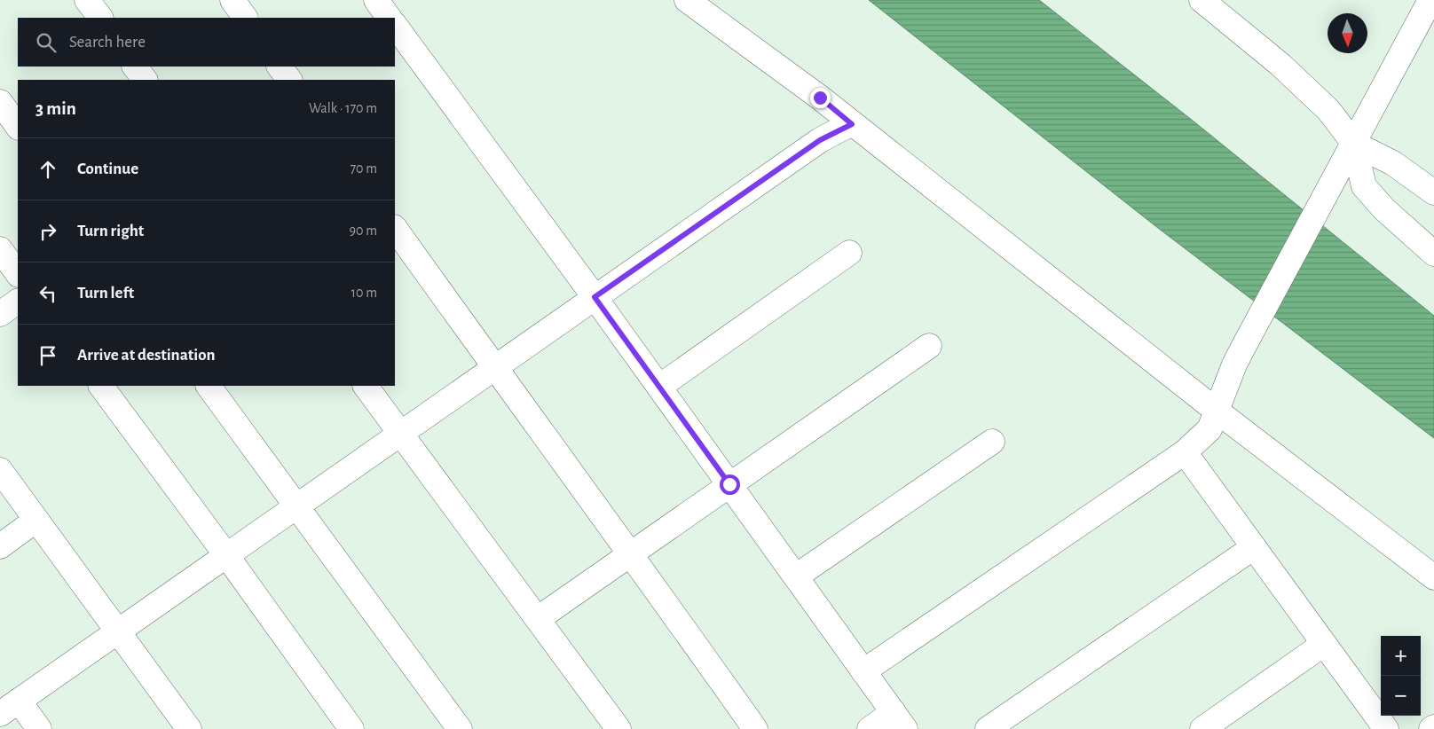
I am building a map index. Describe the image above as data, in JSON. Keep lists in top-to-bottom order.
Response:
{
  "north": "bottom",
  "page": {
    "search": "Search here",
    "heading": ["3 min", "Walk · 170 m"],
    "list": [
      ["Continue", "70 m"],
      ["Turn right", "90 m"],
      ["Turn left", "10 m"],
      "Arrive at destination"
    ],
    "map_buttons": ["+", "−"]
  }
}
